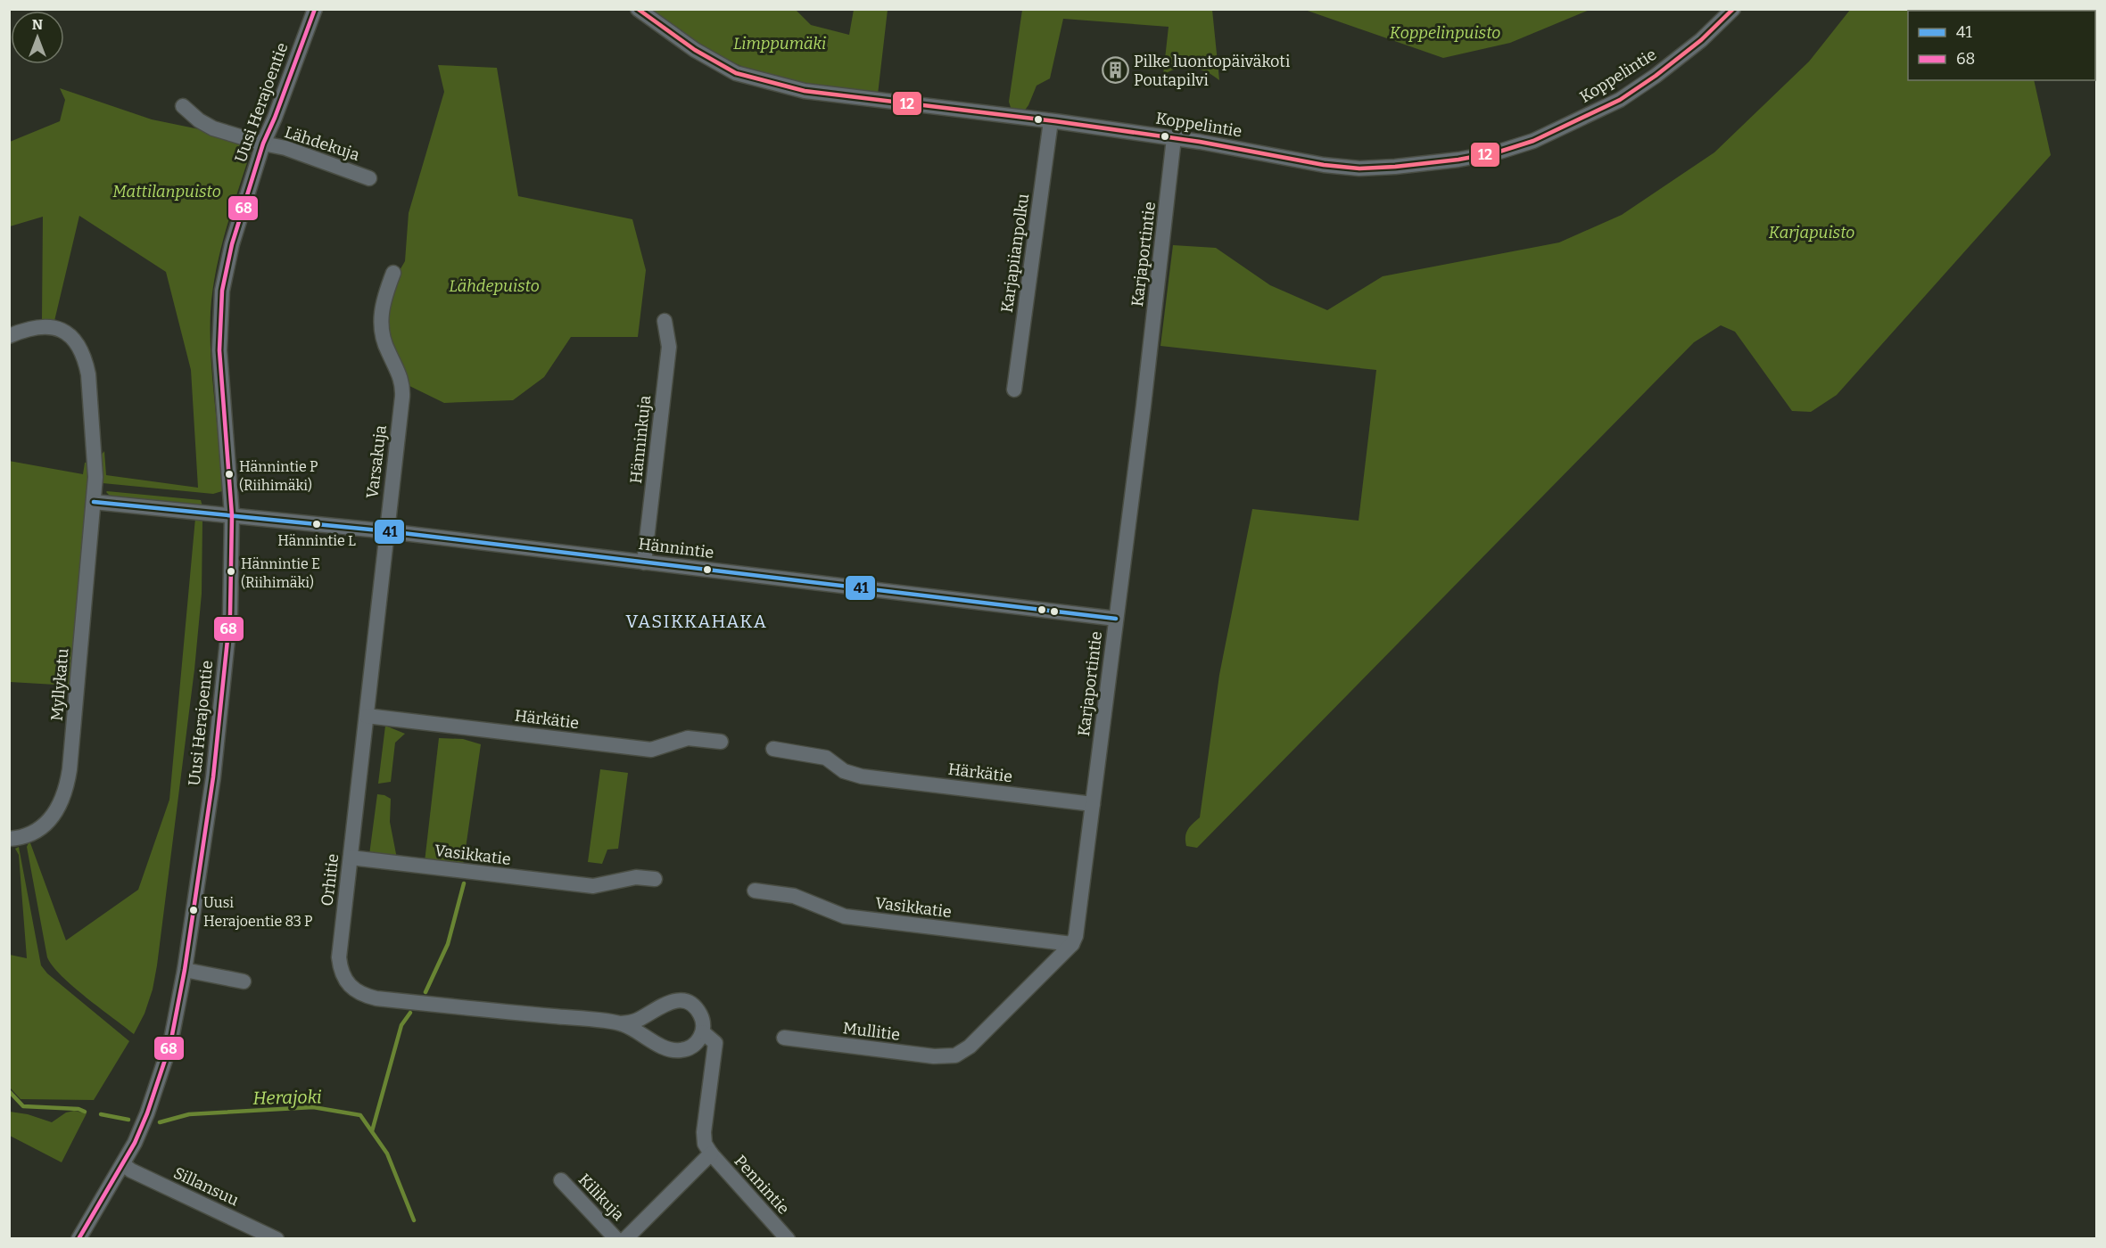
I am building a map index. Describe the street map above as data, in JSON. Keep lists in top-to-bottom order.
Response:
{
  "streets": {
    "street": [
      "Koppelintie",
      "Uusi Herajoentie",
      "Lähdekuja",
      "Karjapiianpolku",
      "Karjaportintie",
      "Hänninkuja",
      "Varsakuja",
      "Hännintie",
      "Myllykatu",
      "Härkätie",
      "Vasikkatie",
      "Orhitie",
      "Mullitie",
      "Pennintie",
      "Sillansuu",
      "Kilikuja"
    ]
  },
  "crossings": [
    ["Koppelintie", "Karjapiianpolku"],
    ["Koppelintie", "Karjaportintie"],
    ["Uusi Herajoentie", "Lähdekuja"],
    ["Uusi Herajoentie", "Hännintie"],
    ["Uusi Herajoentie", "Sillansuu"],
    ["Karjaportintie", "Hännintie"],
    ["Karjaportintie", "Härkätie"],
    ["Karjaportintie", "Vasikkatie"],
    ["Karjaportintie", "Mullitie"],
    ["Hänninkuja", "Hännintie"],
    ["Varsakuja", "Hännintie"],
    ["Varsakuja", "Orhitie"],
    ["Hännintie", "Orhitie"],
    ["Härkätie", "Orhitie"],
    ["Vasikkatie", "Orhitie"],
    ["Vasikkatie", "Mullitie"]
  ],
  "districts": ["VASIKKAHAKA"],
  "water": ["Herajoki"],
  "parks": [
    "Koppelinpuisto",
    "Limppumäki",
    "Mattilanpuisto",
    "Karjapuisto",
    "Lähdepuisto"
  ],
  "places": {
    "building": ["Pilke luontopäiväkoti Poutapilvi"],
    "other": [
      "Hännintie P (Riihimäki)",
      "Hännintie L",
      "Hännintie E (Riihimäki)",
      "Uusi Herajoentie 83 P"
    ]
  },
  "lines": ["transit line 68", "transit line 12", "transit line 41"],
  "legend": ["41", "68"],
  "north": "top"
}
